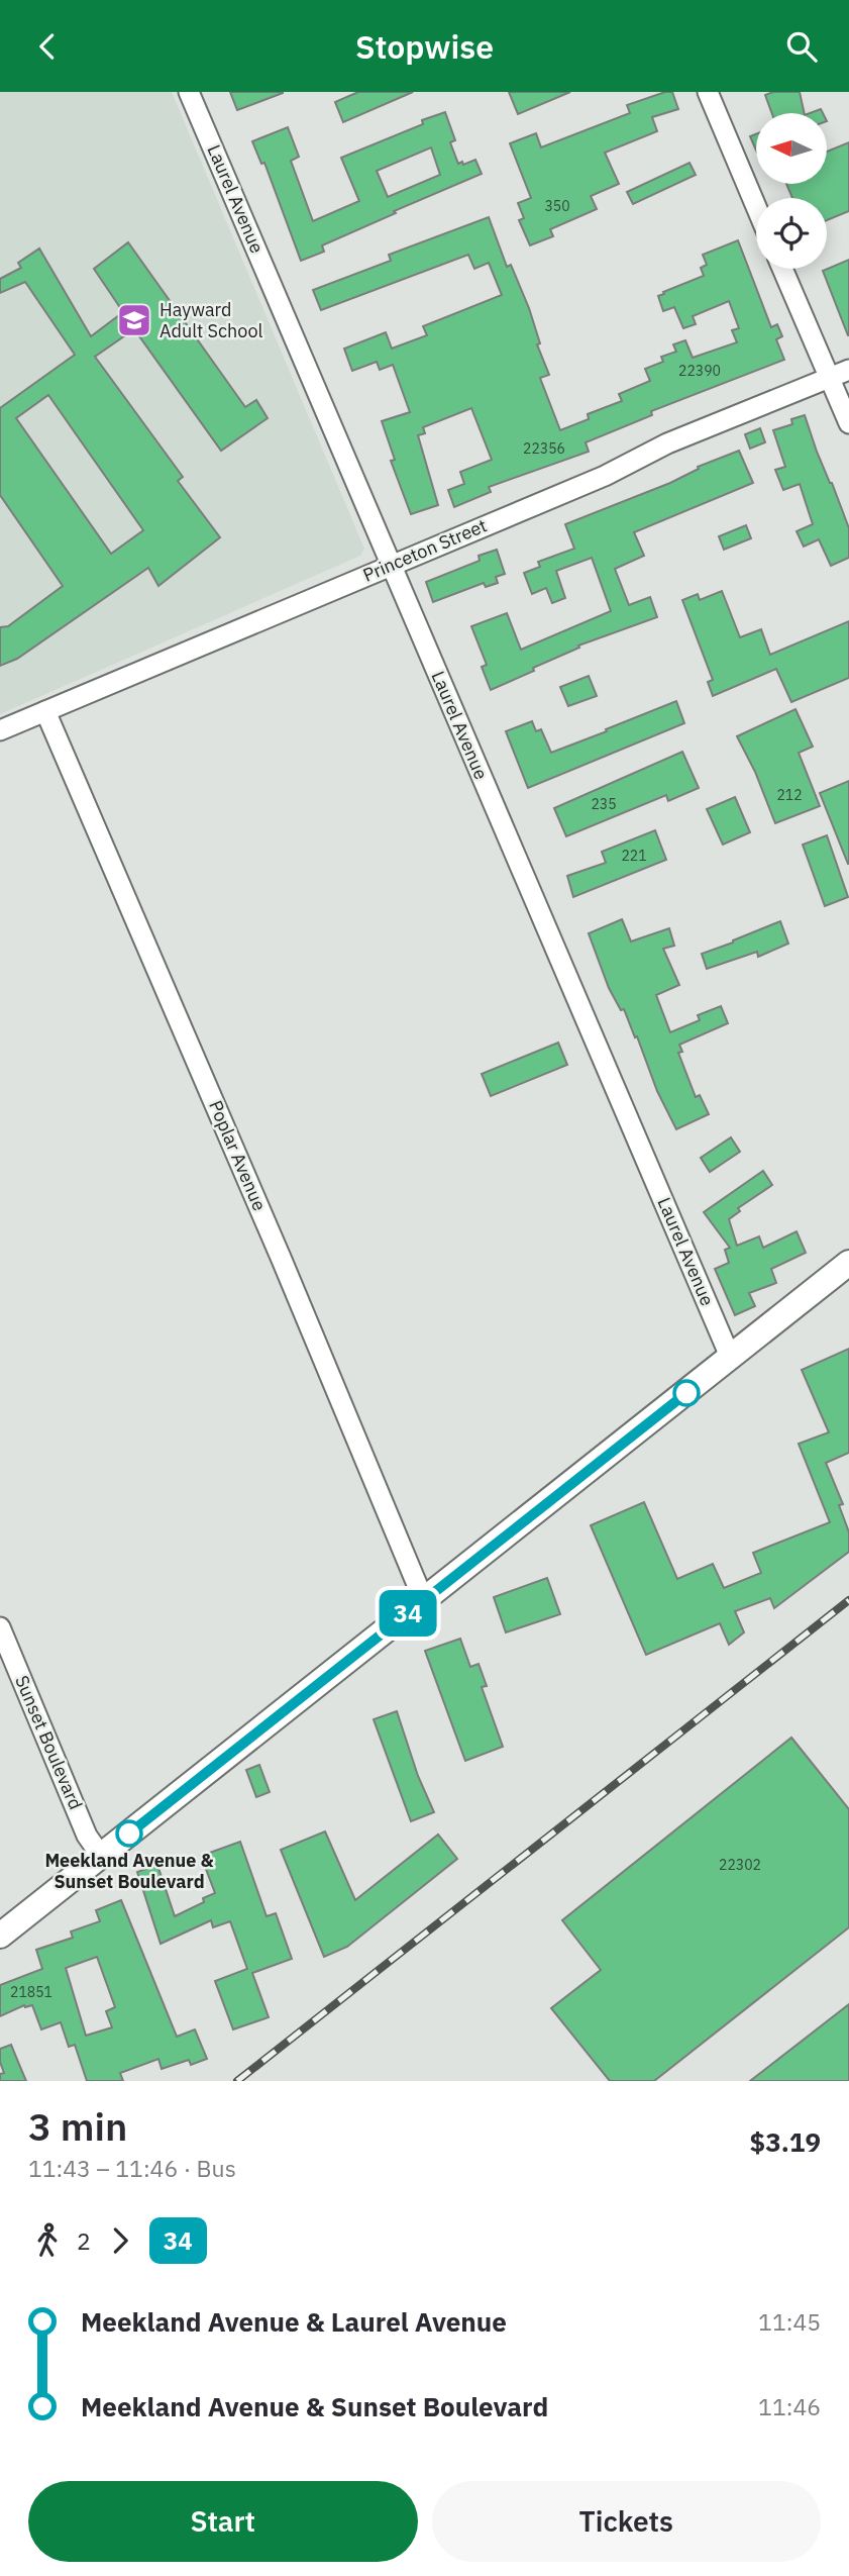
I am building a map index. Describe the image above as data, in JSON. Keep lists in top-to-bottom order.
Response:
{
  "streets": {
    "street": [
      "Laurel Avenue",
      "Princeton Street",
      "Poplar Avenue",
      "Sunset Boulevard"
    ]
  },
  "crossings": [
    ["Laurel Avenue", "Princeton Street"],
    ["Princeton Street", "Poplar Avenue"]
  ],
  "places": {
    "school or university": ["Hayward Adult School"],
    "other": ["Meekland Avenue & Sunset Boulevard"]
  },
  "lines": ["bus line 34"],
  "house_numbers": [
    "350",
    "22390",
    "22356",
    "212",
    "235",
    "221",
    "22302",
    "21851"
  ],
  "north": "left",
  "page": {
    "header": "Stopwise",
    "on_map": "34",
    "heading": ["3 min", "11:43 – 11:46 · Bus", "$3.19"],
    "legs": ["2", "34"],
    "list": [
      {
        "name": "Meekland Avenue & Laurel Avenue",
        "value": "11:45"
      },
      {
        "name": "Meekland Avenue & Sunset Boulevard",
        "value": "11:46"
      }
    ],
    "buttons": ["Start", "Tickets"]
  }
}
